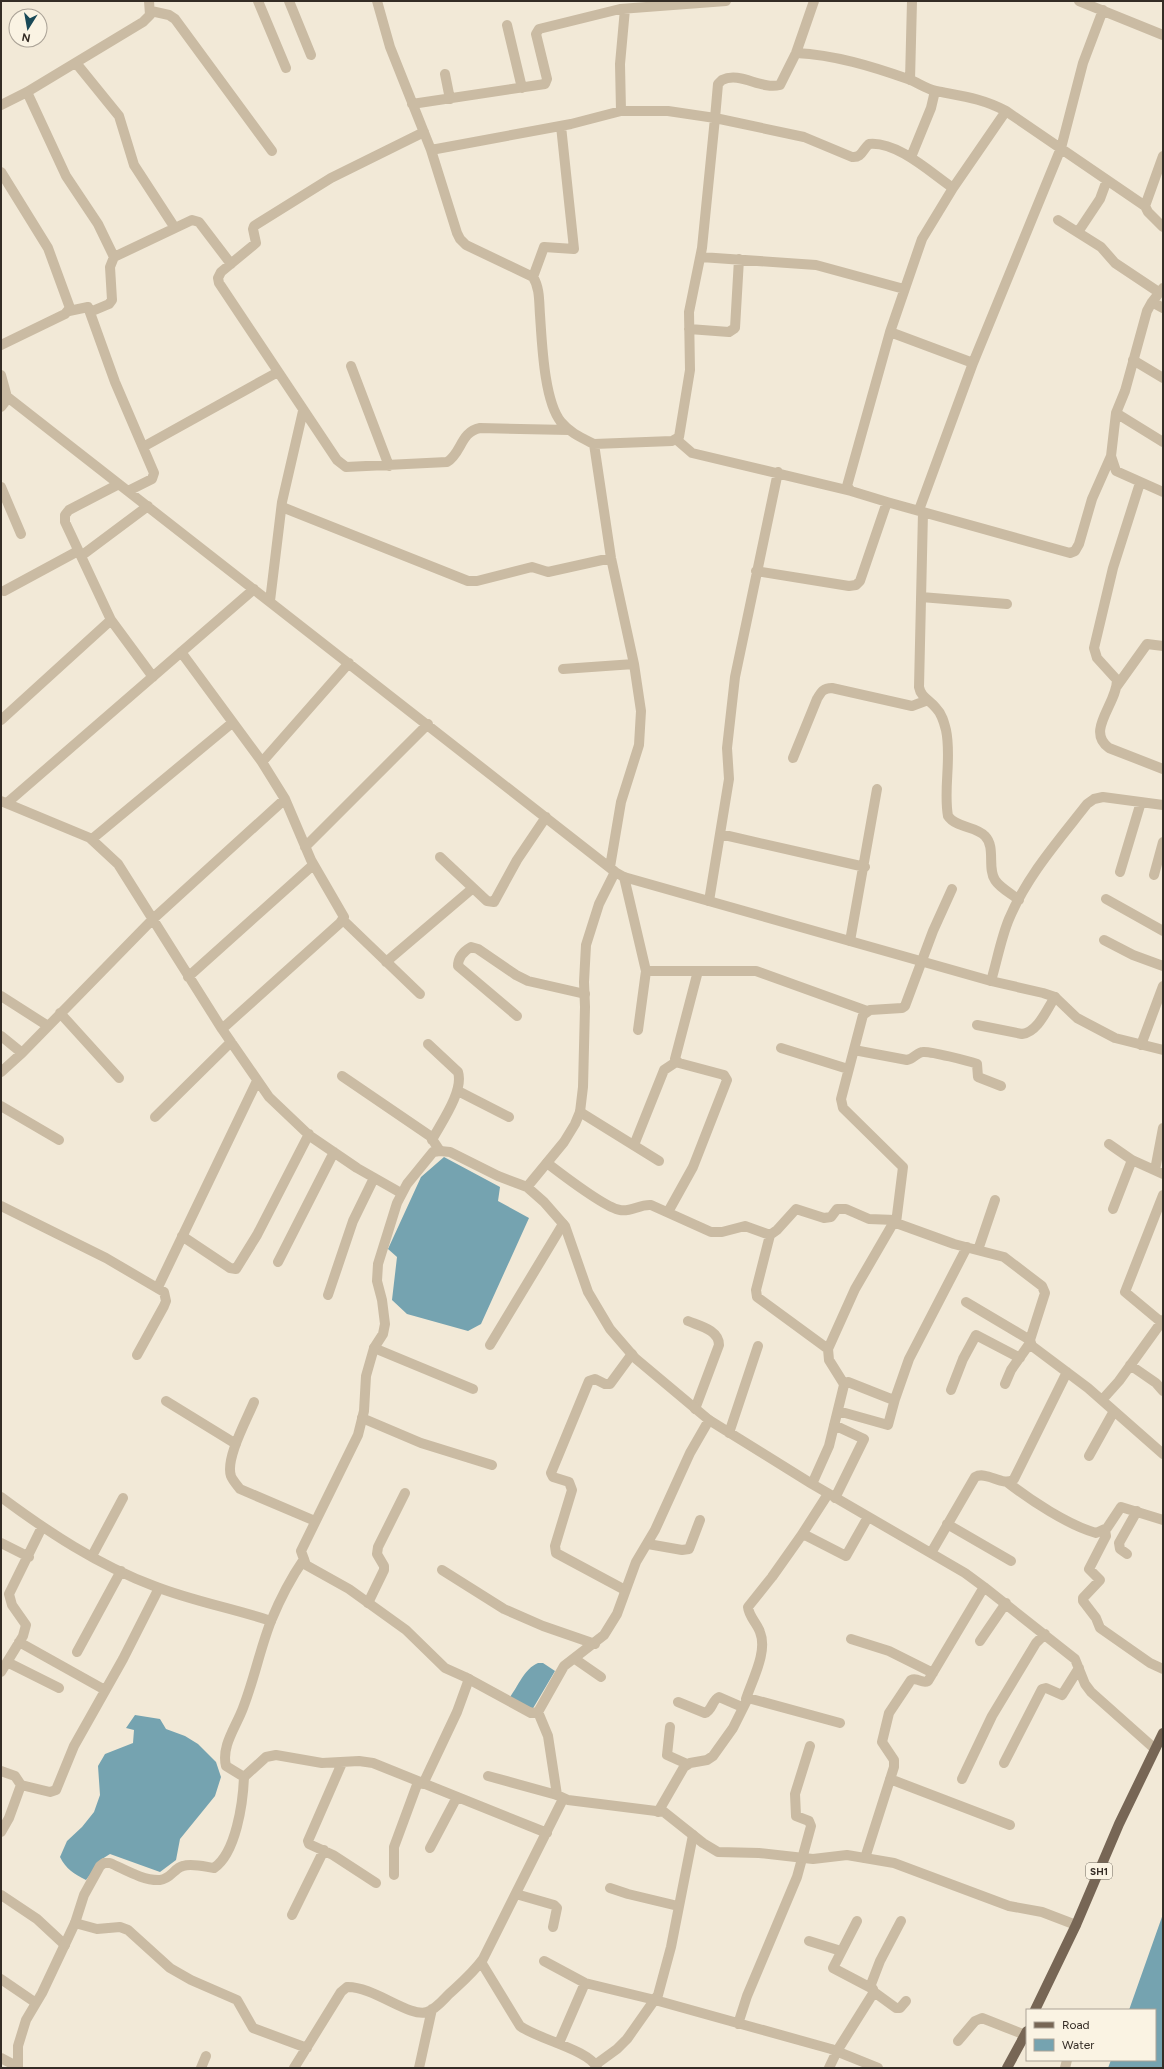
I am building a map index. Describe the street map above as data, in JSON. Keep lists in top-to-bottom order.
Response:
{
  "streets": {
    "main road": ["SH1"]
  },
  "legend": ["Road", "Water"],
  "north": "bottom"
}
